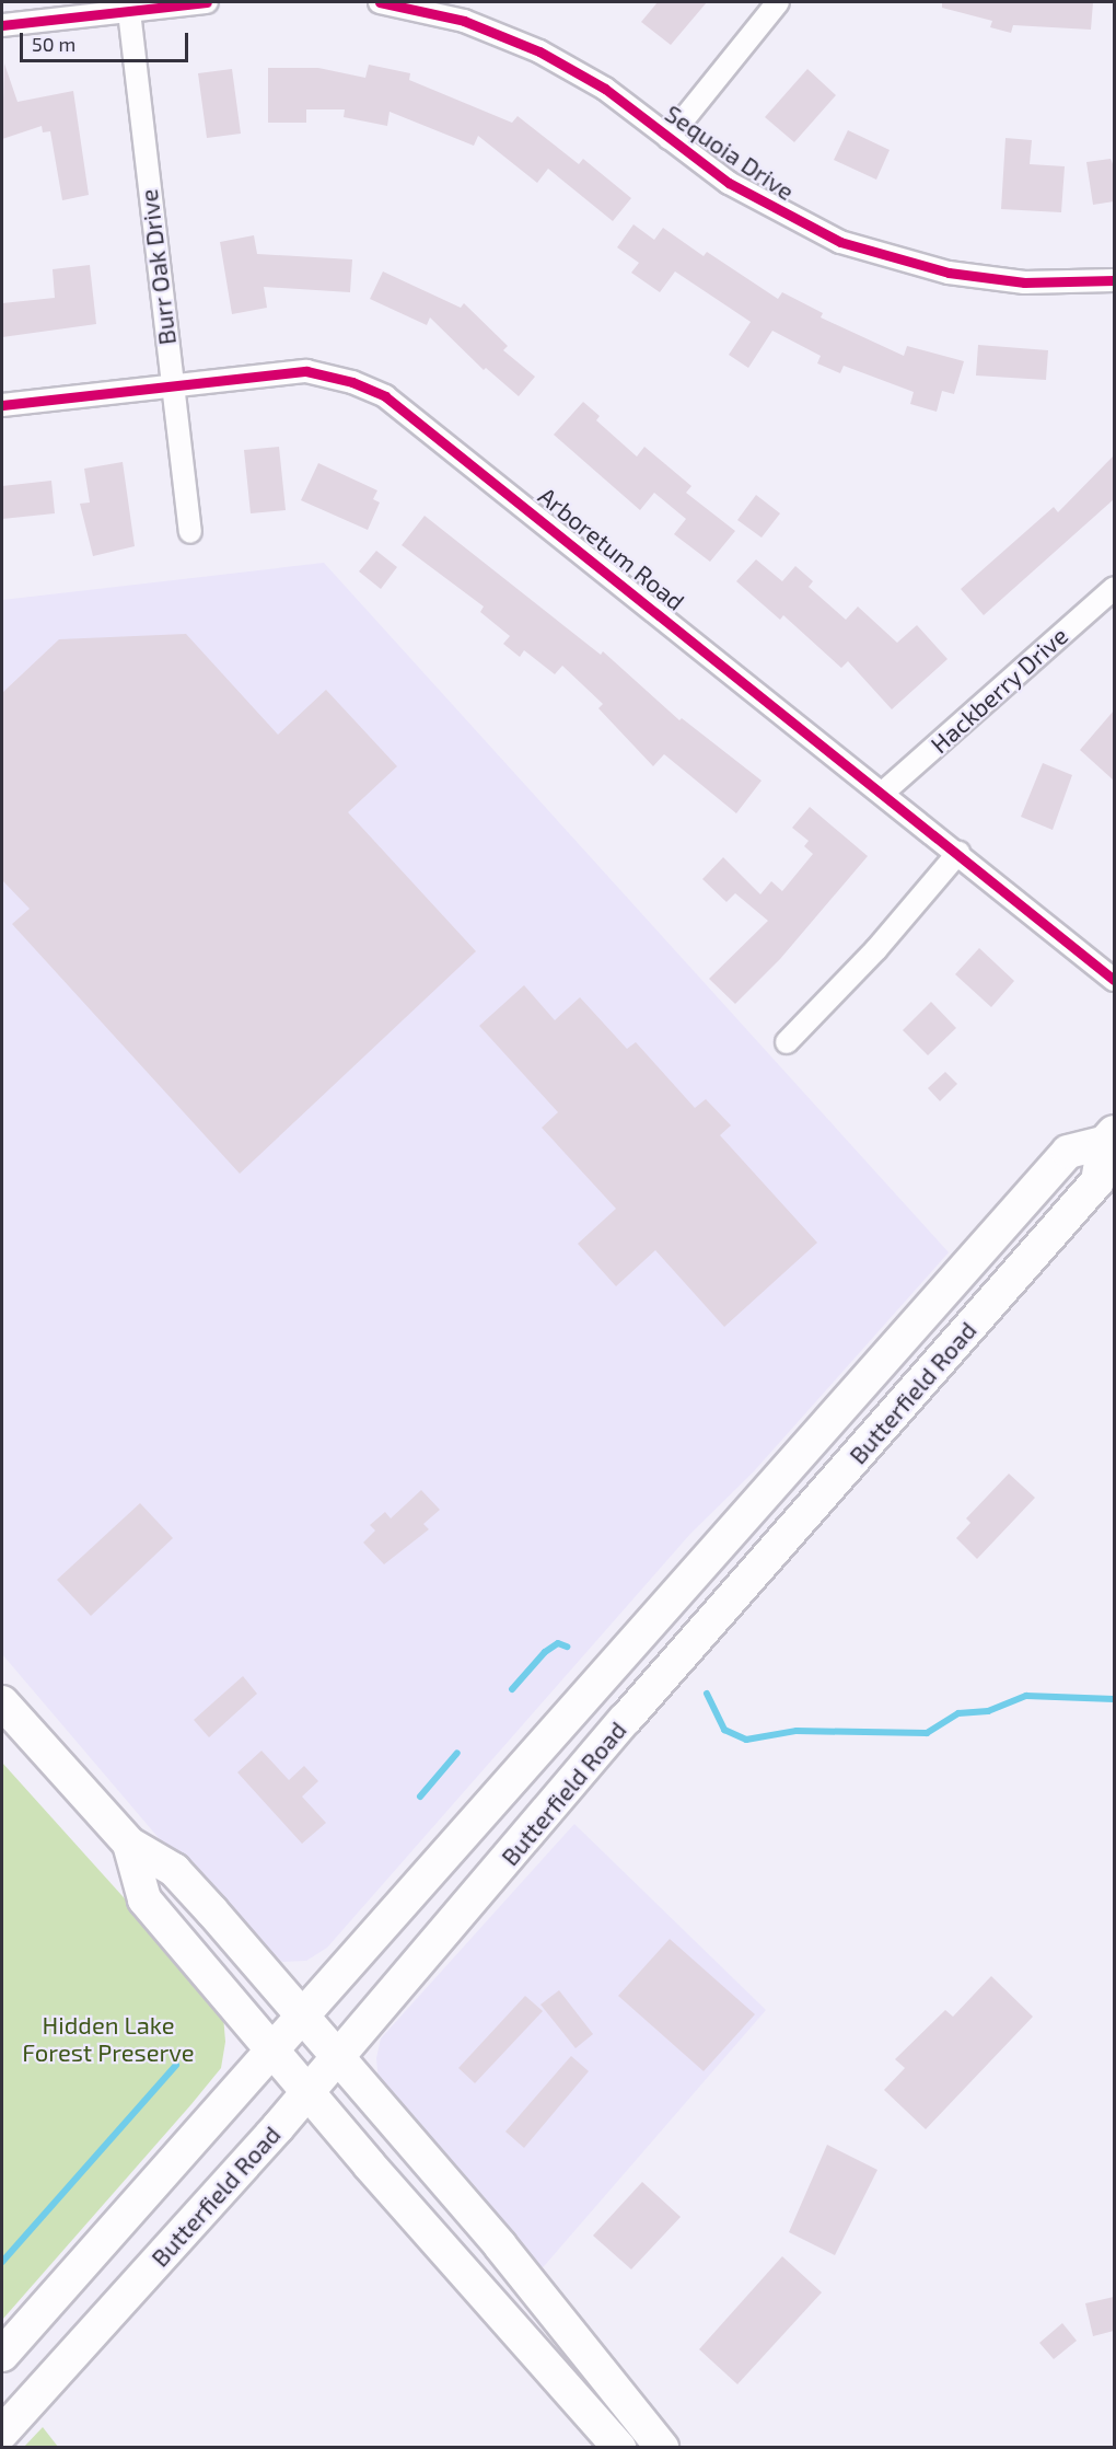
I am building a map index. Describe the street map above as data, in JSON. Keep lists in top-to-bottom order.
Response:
{
  "streets": {
    "main road": ["Butterfield Road"],
    "street": [
      "Sequoia Drive",
      "Burr Oak Drive",
      "Arboretum Road",
      "Hackberry Drive"
    ]
  },
  "crossings": [
    ["Burr Oak Drive", "Arboretum Road"],
    ["Arboretum Road", "Hackberry Drive"]
  ],
  "parks": ["Hidden Lake Forest Preserve"],
  "scale_bar": "50 m"
}
